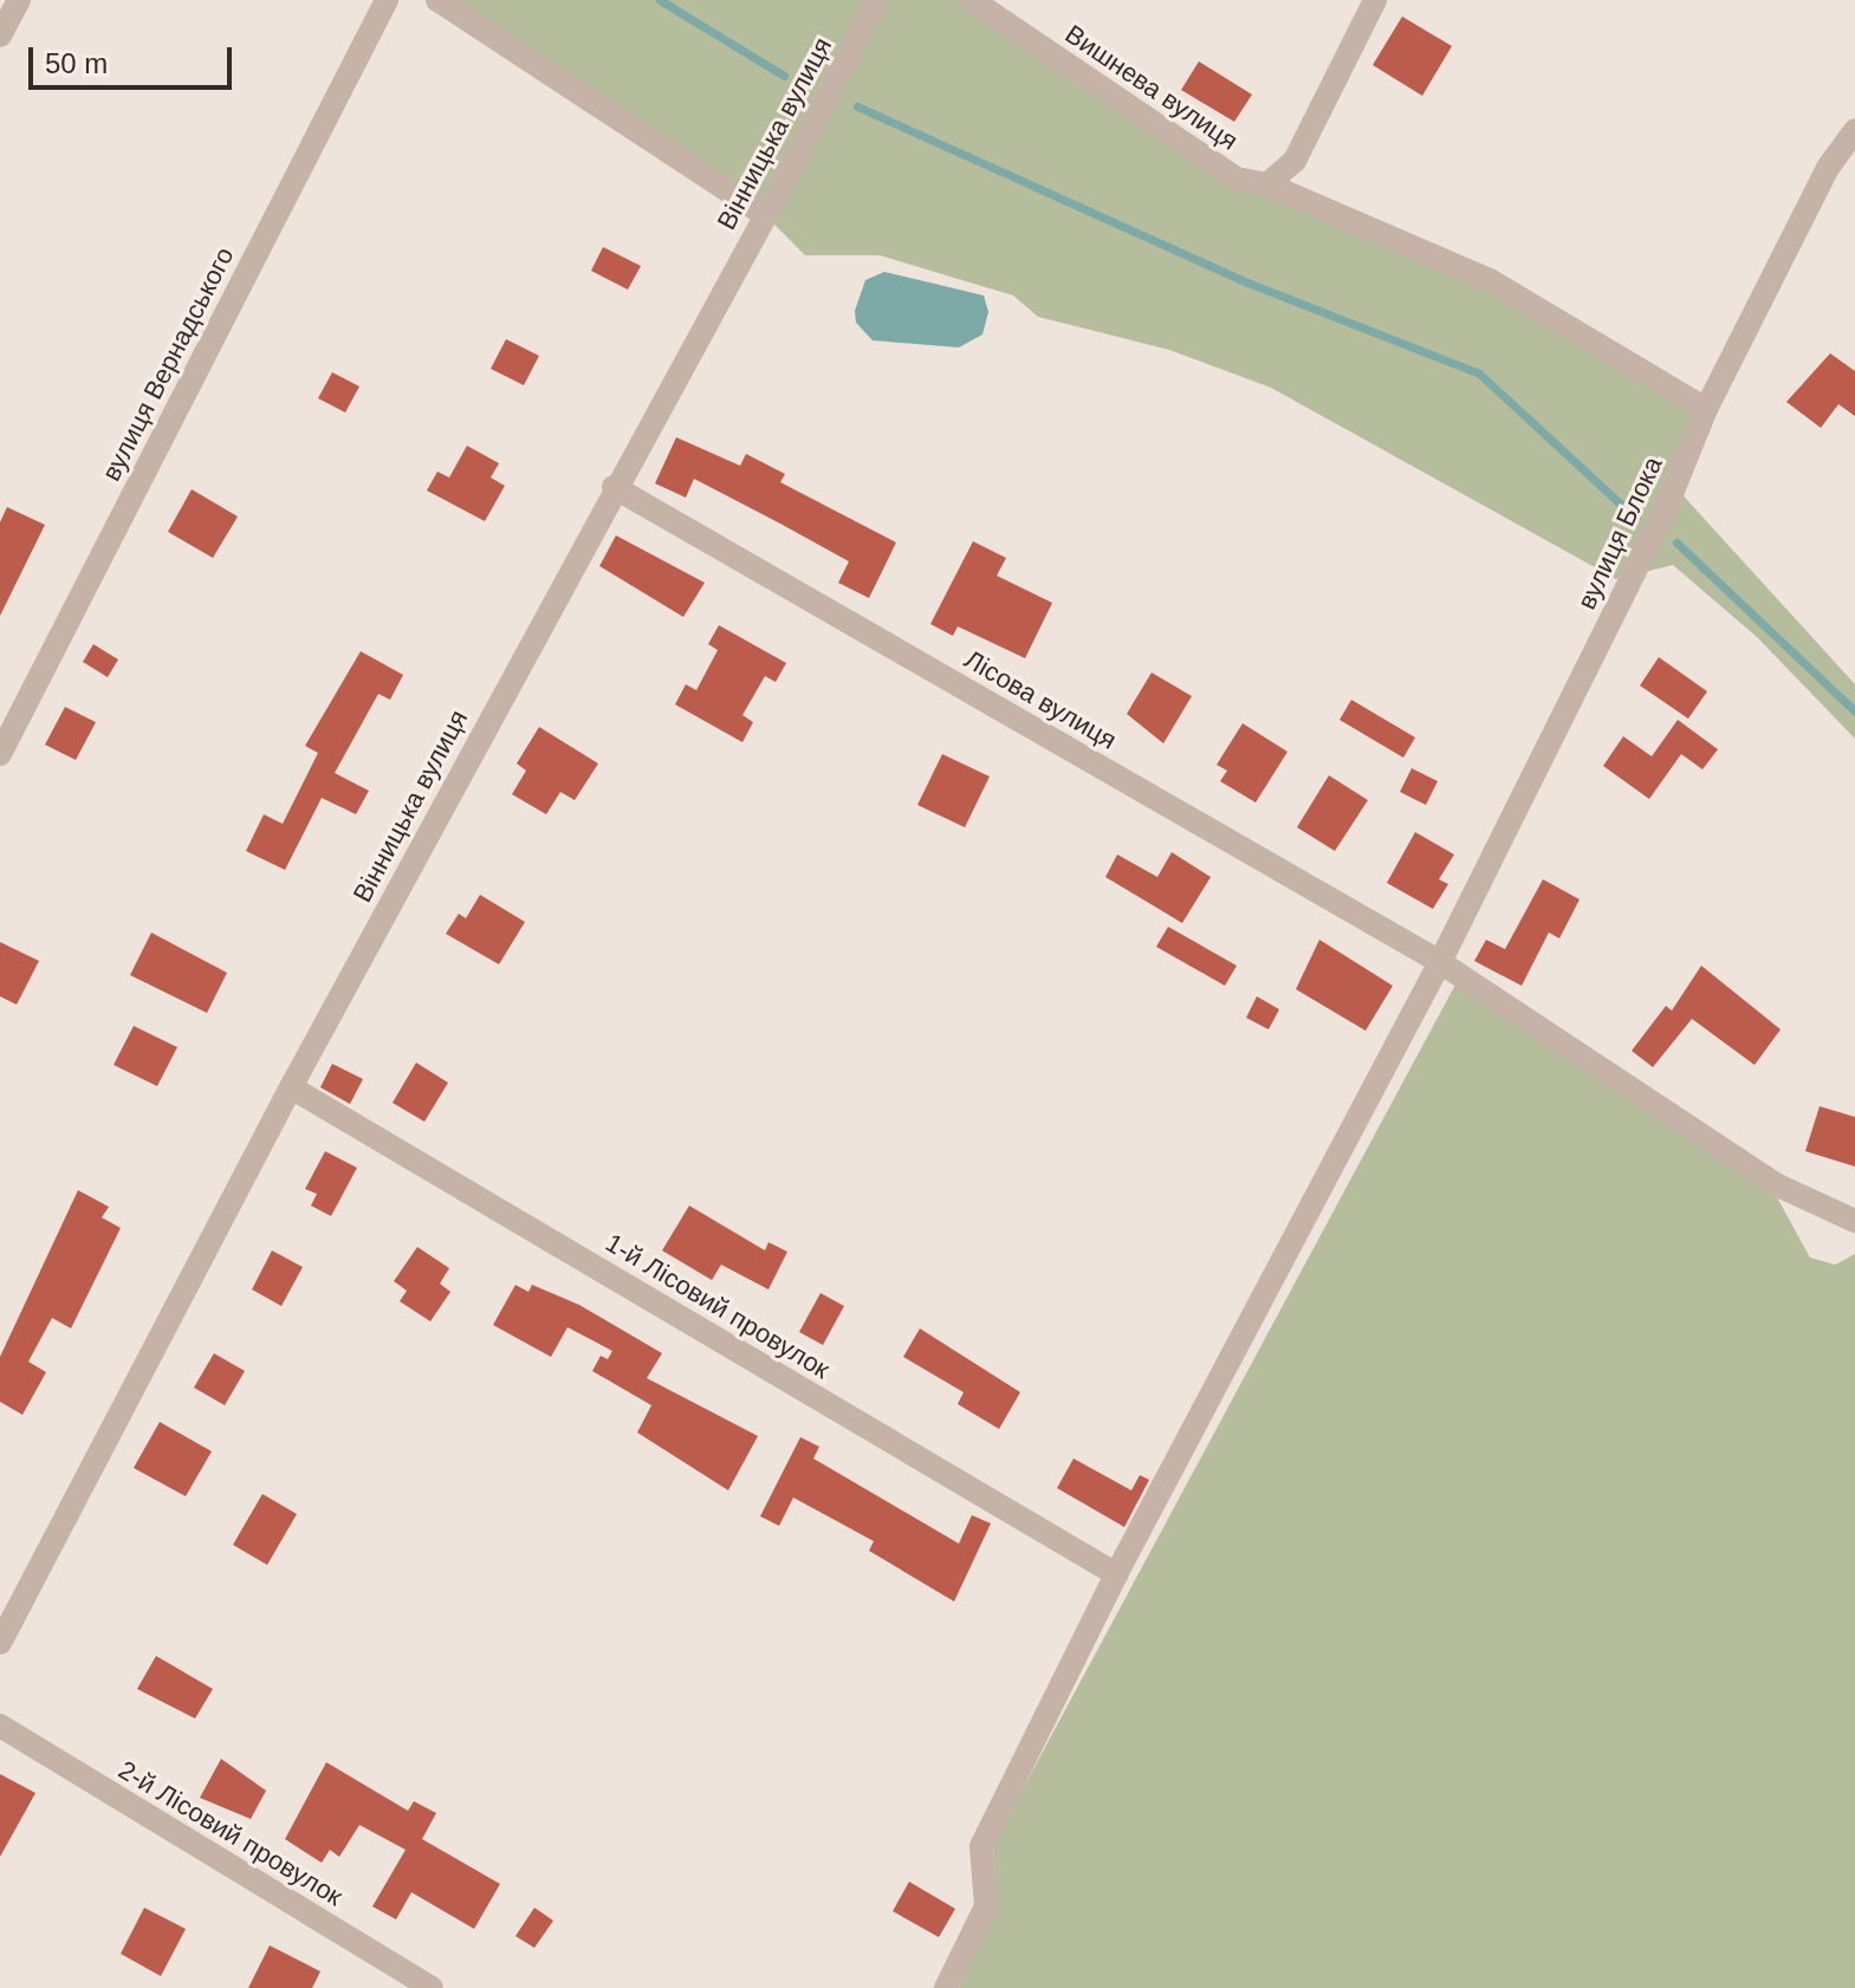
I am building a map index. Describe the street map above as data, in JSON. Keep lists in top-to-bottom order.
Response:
{
  "streets": {
    "street": [
      "Вишнева вулиця",
      "Вінницька вулиця",
      "вулиця Вернадського",
      "вулиця Блока",
      "Лісова вулиця",
      "1-й Лісовий провулок",
      "2-й Лісовий провулок"
    ]
  },
  "crossings": [
    ["Вишнева вулиця", "вулиця Блока"],
    ["Вінницька вулиця", "Лісова вулиця"],
    ["Вінницька вулиця", "1-й Лісовий провулок"],
    ["вулиця Блока", "Лісова вулиця"],
    ["вулиця Блока", "1-й Лісовий провулок"]
  ],
  "scale_bar": "50 m"
}
